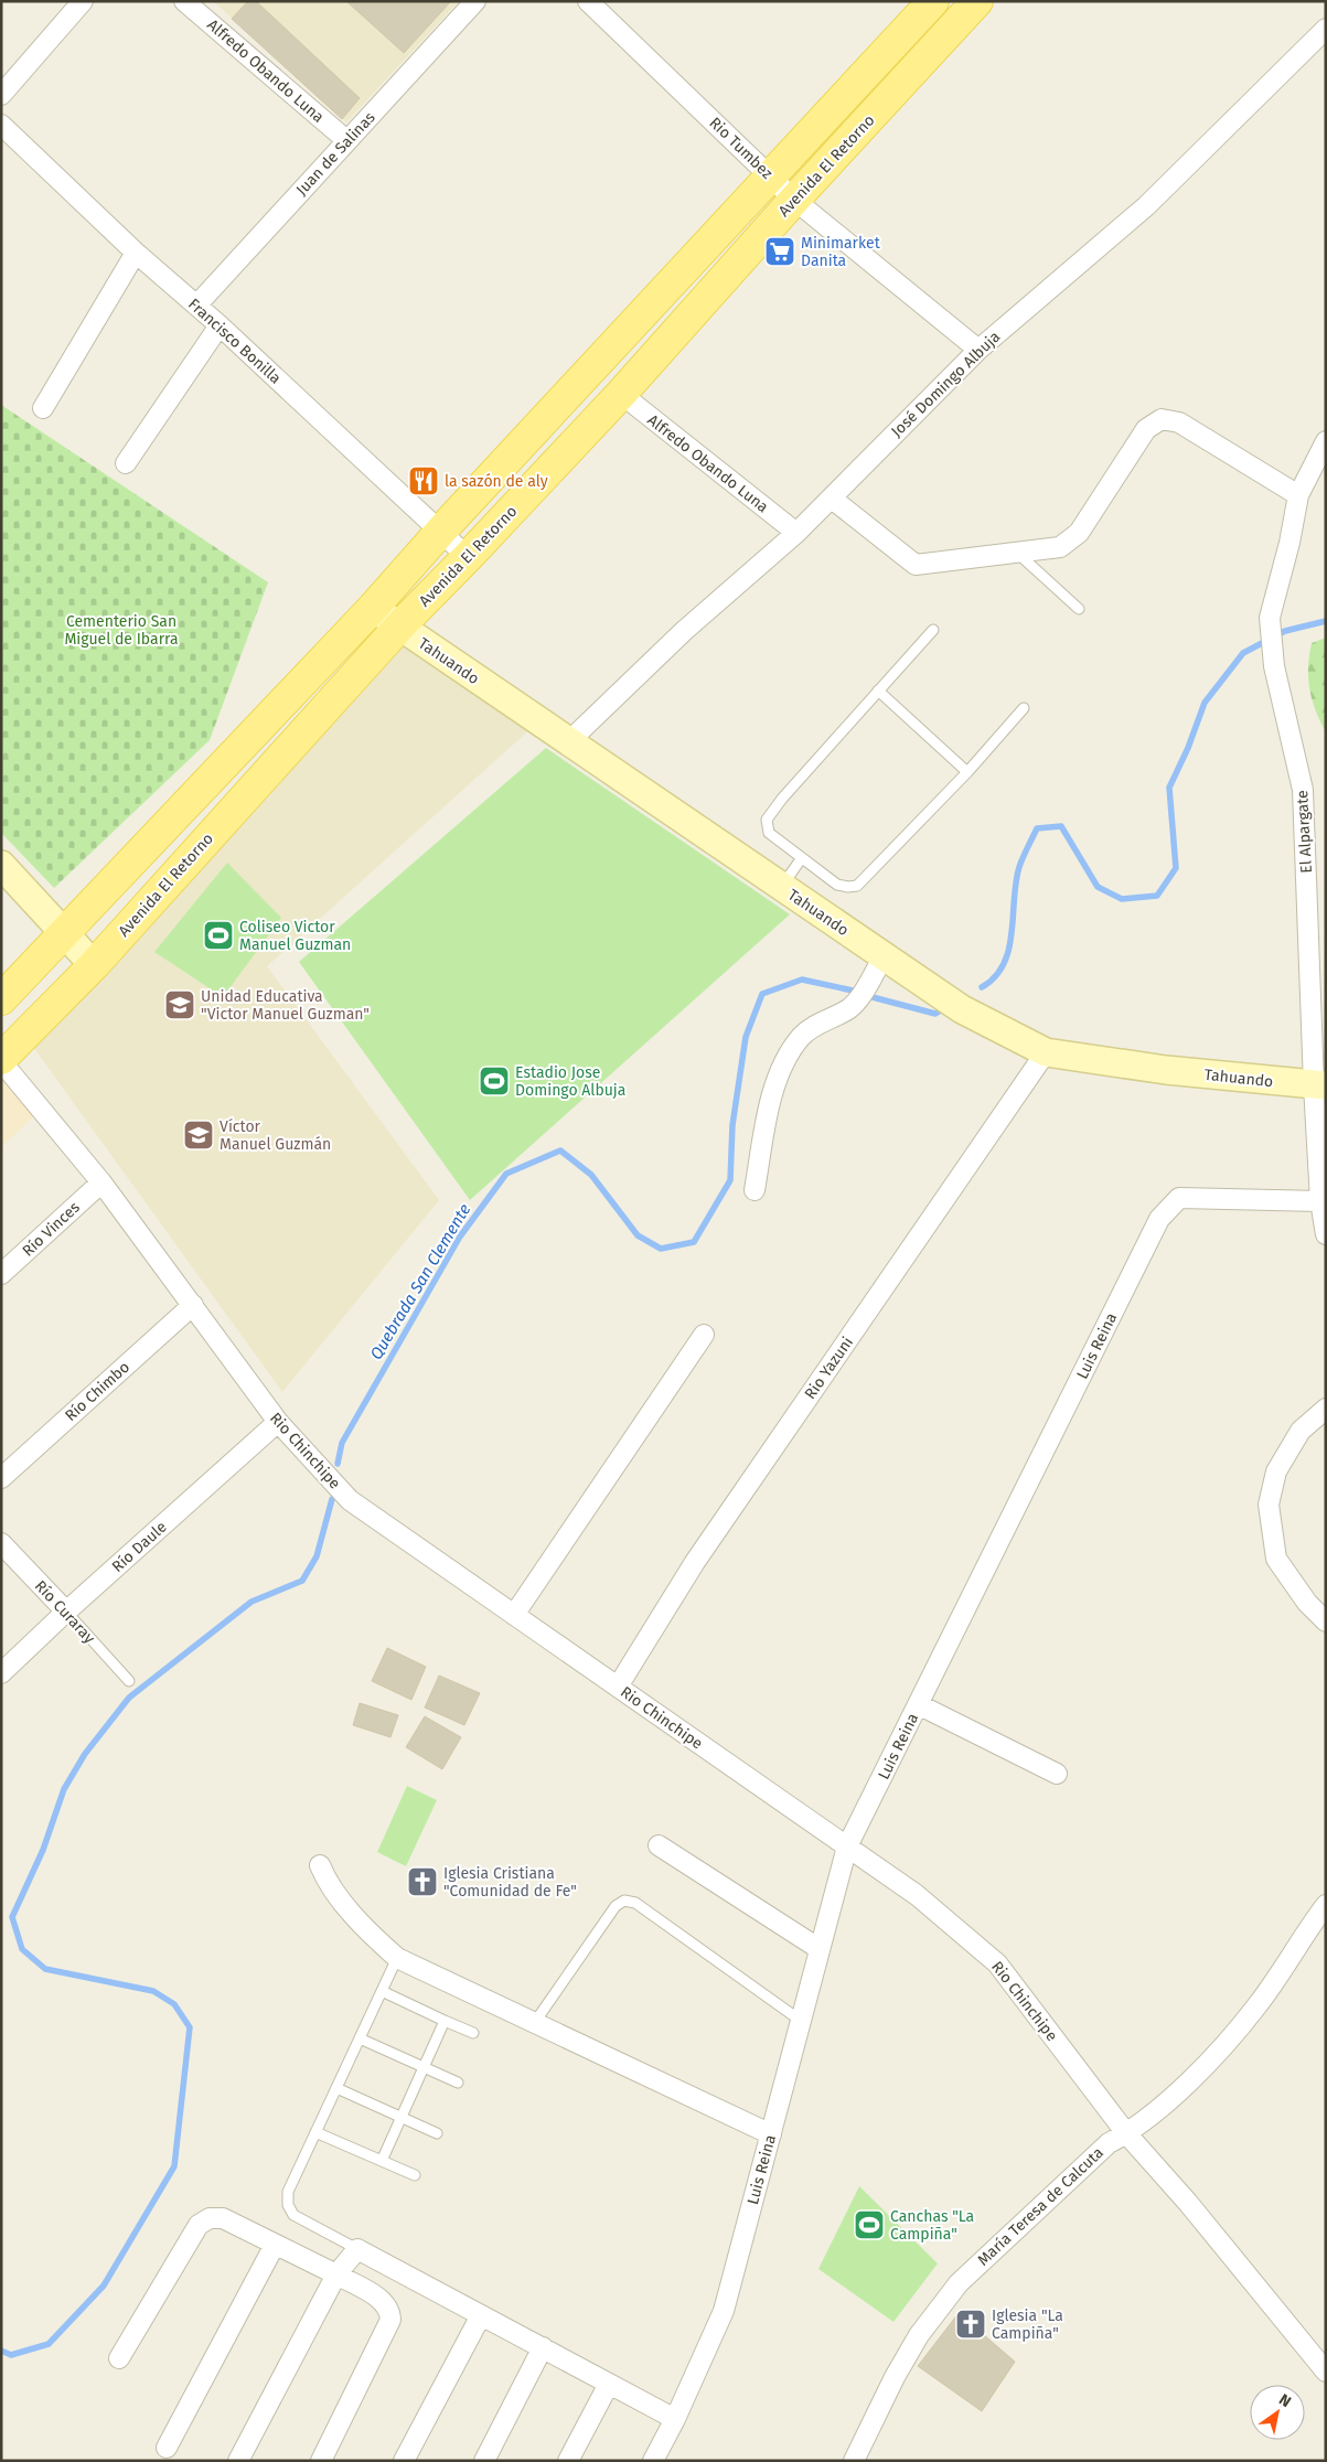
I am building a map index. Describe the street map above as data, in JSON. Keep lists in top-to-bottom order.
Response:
{
  "streets": {
    "main road": ["Avenida El Retorno"],
    "street": [
      "Alfredo Obando Luna",
      "Rio Tumbez",
      "Juan de Salinas",
      "Francisco Bonilla",
      "José Domingo Albuja",
      "Tahuando",
      "El Alpargate",
      "Río Vinces",
      "Luis Reina",
      "Rio Yazuni",
      "Río Chimbo",
      "Rio Chinchipe",
      "Río Daule",
      "Río Curaray",
      "María Teresa de Calcuta"
    ]
  },
  "crossings": [
    ["Alfredo Obando Luna", "Juan de Salinas"],
    ["Alfredo Obando Luna", "Avenida El Retorno"],
    ["Alfredo Obando Luna", "José Domingo Albuja"],
    ["Rio Tumbez", "Avenida El Retorno"],
    ["Rio Tumbez", "José Domingo Albuja"],
    ["Juan de Salinas", "Francisco Bonilla"],
    ["Avenida El Retorno", "Francisco Bonilla"],
    ["Avenida El Retorno", "Tahuando"],
    ["Avenida El Retorno", "Rio Chinchipe"],
    ["José Domingo Albuja", "Tahuando"],
    ["Tahuando", "El Alpargate"],
    ["Tahuando", "Rio Yazuni"],
    ["El Alpargate", "Luis Reina"],
    ["Río Vinces", "Rio Chinchipe"],
    ["Luis Reina", "Rio Chinchipe"],
    ["Rio Yazuni", "Rio Chinchipe"],
    ["Río Chimbo", "Rio Chinchipe"],
    ["Rio Chinchipe", "Río Daule"],
    ["Rio Chinchipe", "María Teresa de Calcuta"],
    ["Río Daule", "Río Curaray"]
  ],
  "water": ["Quebrada San Clemente"],
  "parks": ["Cementerio San Miguel de Ibarra"],
  "places": {
    "supermarket": ["Minimarket Danita"],
    "restaurant": ["la sazón de aly"],
    "sports": ["Coliseo Victor Manuel Guzman", "Estadio Jose Domingo Albuja", "Canchas \"La Campiña\""],
    "school or university": ["Unidad Educativa \"Victor Manuel Guzman\"", "Víctor Manuel Guzmán"],
    "church": ["Iglesia Cristiana \"Comunidad de Fe\"", "Iglesia \"La Campiña\""]
  },
  "north": "top right"
}
